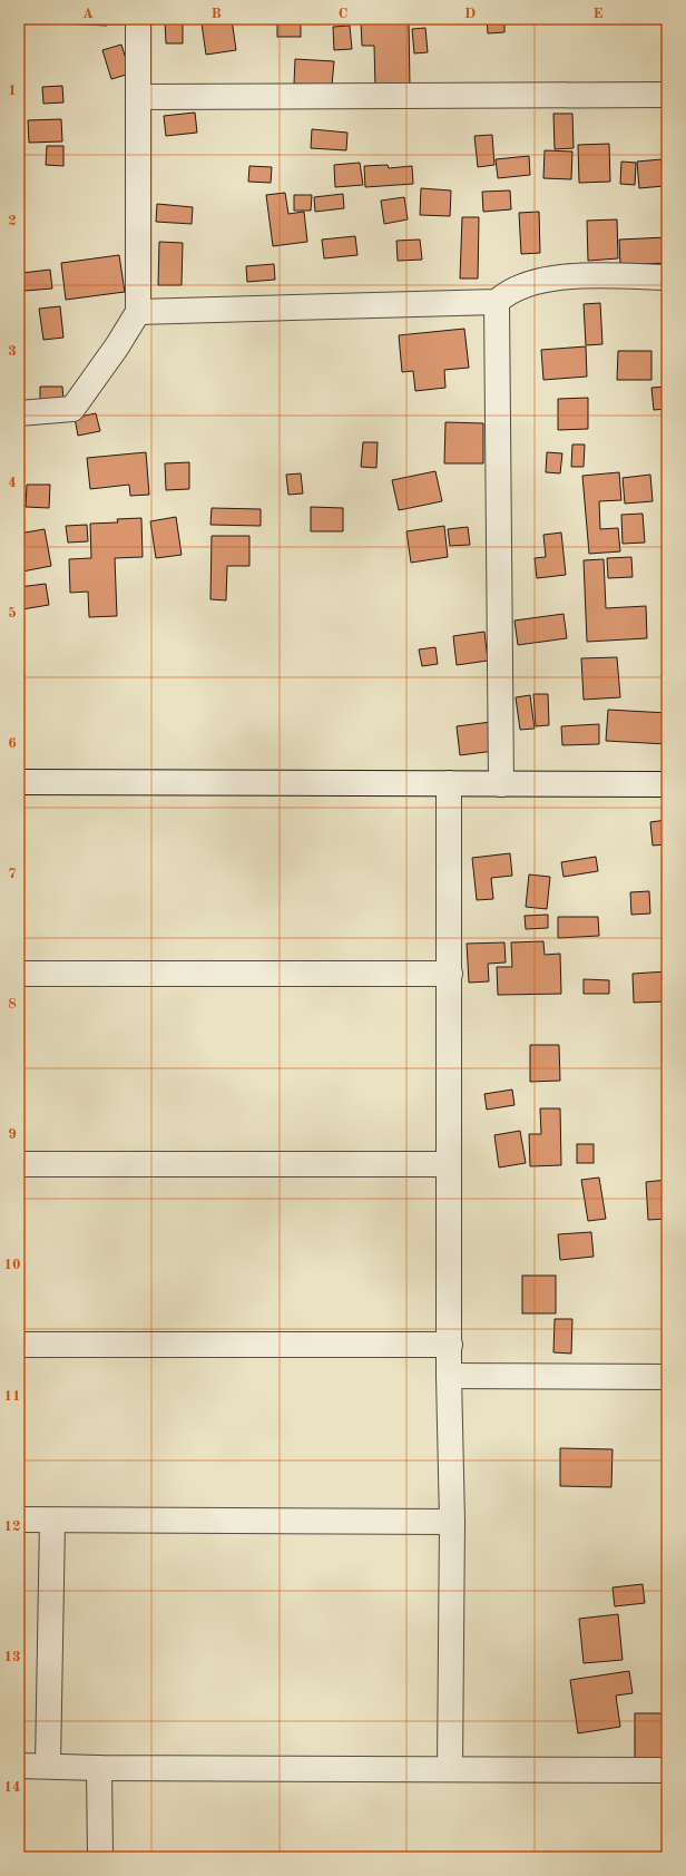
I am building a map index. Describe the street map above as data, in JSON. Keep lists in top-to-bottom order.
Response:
{
  "grid": {
    "columns": [
      "A",
      "B",
      "C",
      "D",
      "E"
    ],
    "rows": [
      "1",
      "2",
      "3",
      "4",
      "5",
      "6",
      "7",
      "8",
      "9",
      "10",
      "11",
      "12",
      "13",
      "14"
    ]
  }
}
